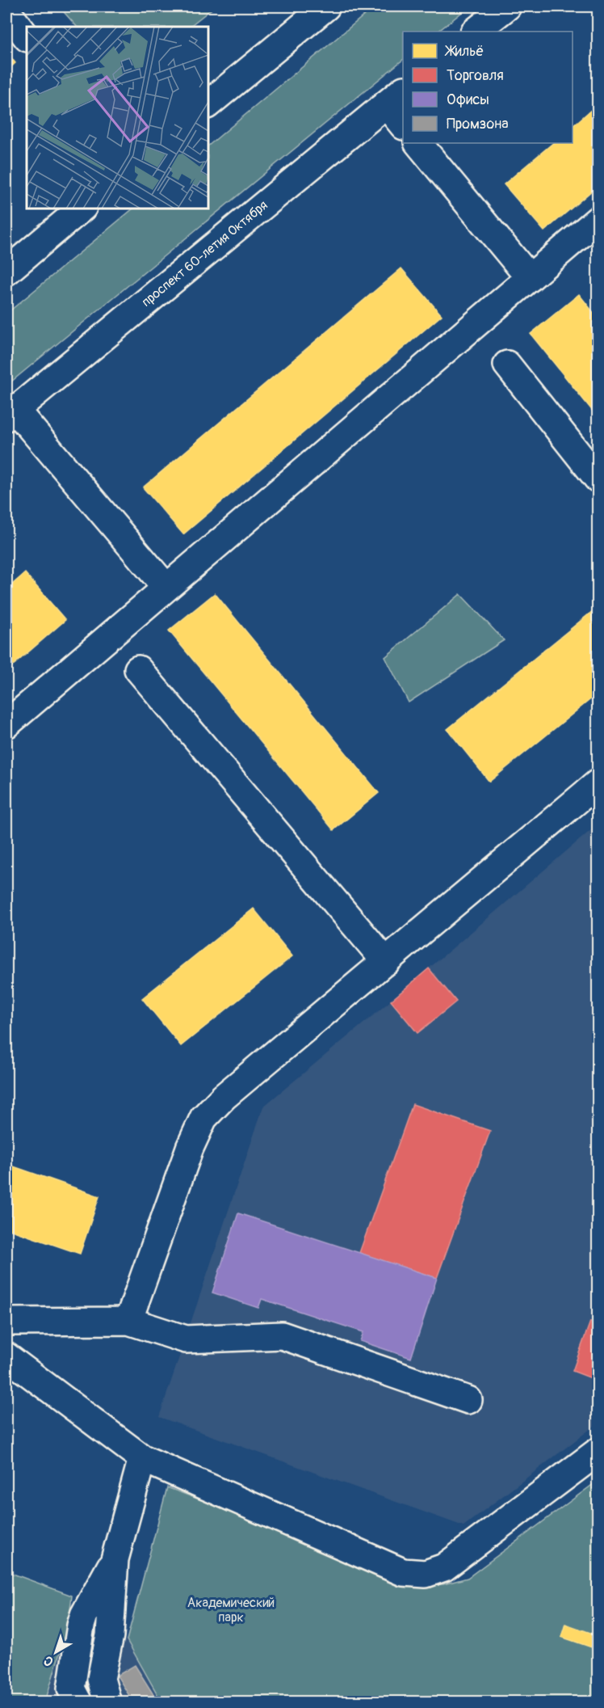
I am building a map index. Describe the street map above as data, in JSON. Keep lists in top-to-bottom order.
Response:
{
  "streets": {
    "main road": ["проспект 60-летия Октября"]
  },
  "parks": ["Академический парк"],
  "legend": [
    "Жильё",
    "Торговля",
    "Офисы",
    "Промзона"
  ],
  "north": "bottom left"
}
